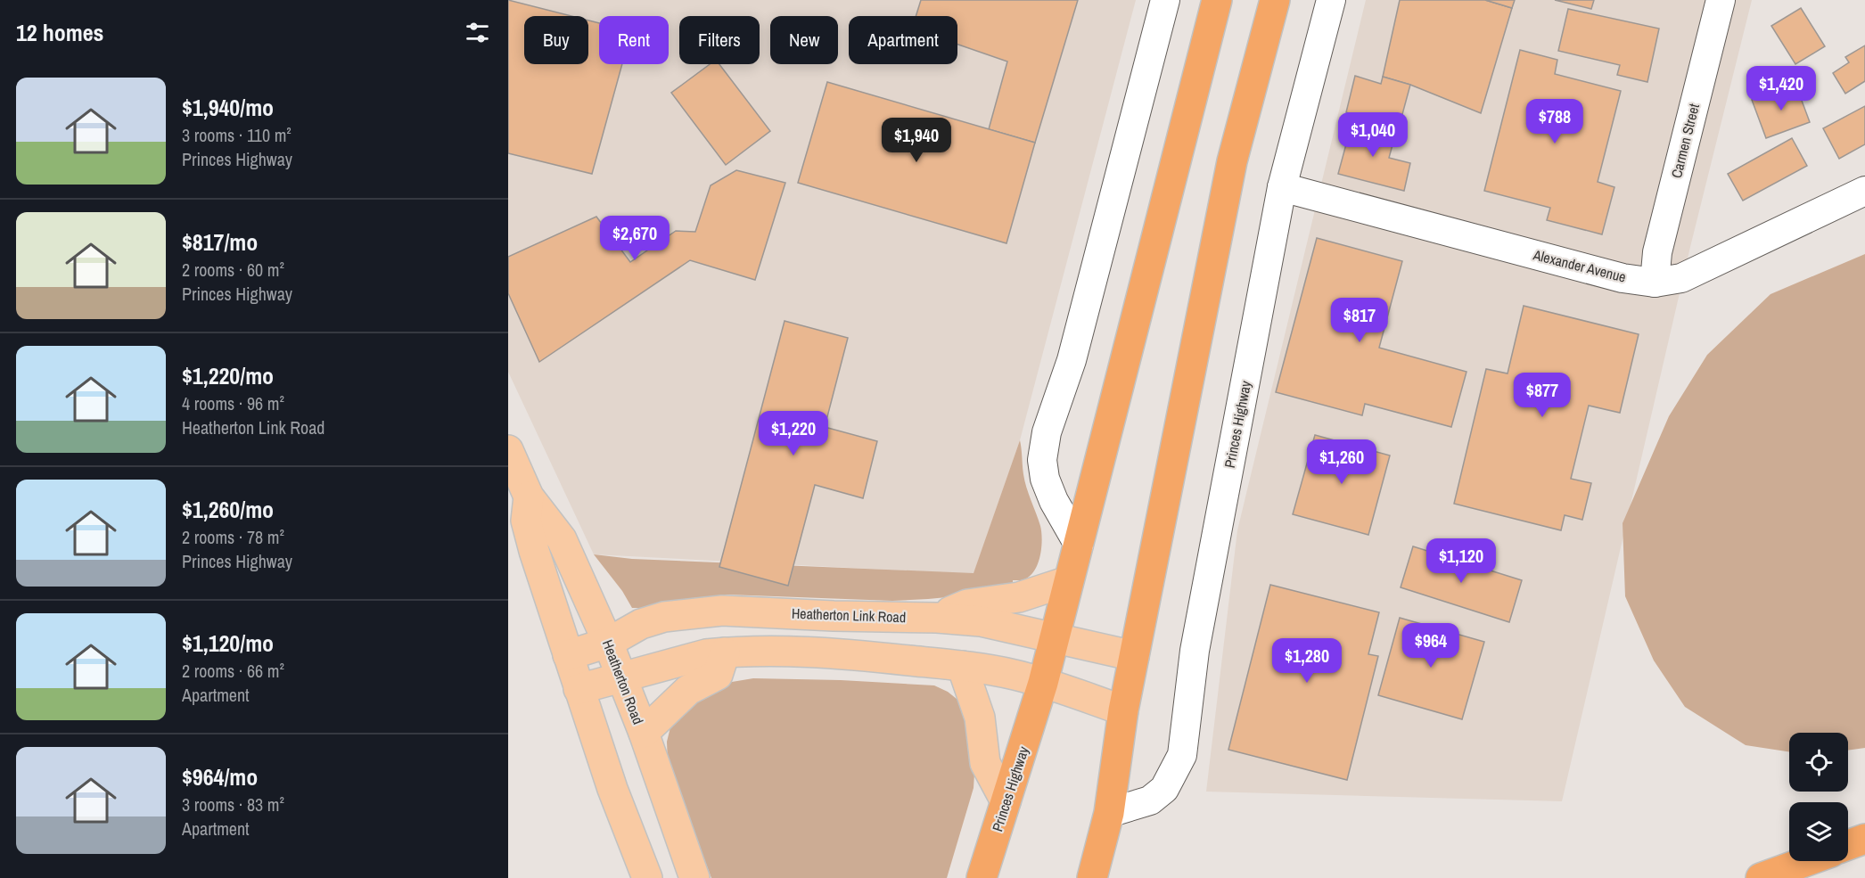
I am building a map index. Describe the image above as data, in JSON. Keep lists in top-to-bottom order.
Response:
{
  "streets": {
    "highway": ["Princes Highway"],
    "main road": ["Heatherton Link Road", "Heatherton Road"],
    "street": ["Carmen Street", "Alexander Avenue"]
  },
  "crossings": [
    ["Carmen Street", "Alexander Avenue"],
    ["Alexander Avenue", "Princes Highway"],
    ["Princes Highway", "Heatherton Link Road"],
    ["Heatherton Link Road", "Heatherton Road"]
  ],
  "page": {
    "heading": "12 homes",
    "chip": [
      "Buy",
      "Rent",
      "Filters",
      "New",
      "Apartment"
    ],
    "list": [
      {
        "name": "$1,940/mo",
        "note": "3 rooms · 110 m² · Princes Highway"
      },
      {
        "name": "$817/mo",
        "note": "2 rooms · 60 m² · Princes Highway"
      },
      {
        "name": "$1,220/mo",
        "note": "4 rooms · 96 m² · Heatherton Link Road"
      },
      {
        "name": "$1,260/mo",
        "note": "2 rooms · 78 m² · Princes Highway"
      },
      {
        "name": "$1,120/mo",
        "note": "2 rooms · 66 m² · Apartment"
      },
      {
        "name": "$964/mo",
        "note": "3 rooms · 83 m² · Apartment"
      }
    ],
    "price": [
      "$1,420",
      "$788",
      "$1,040",
      "$1,940",
      "$2,670",
      "$817",
      "$877",
      "$1,220",
      "$1,260",
      "$1,120",
      "$964",
      "$1,280"
    ]
  }
}
